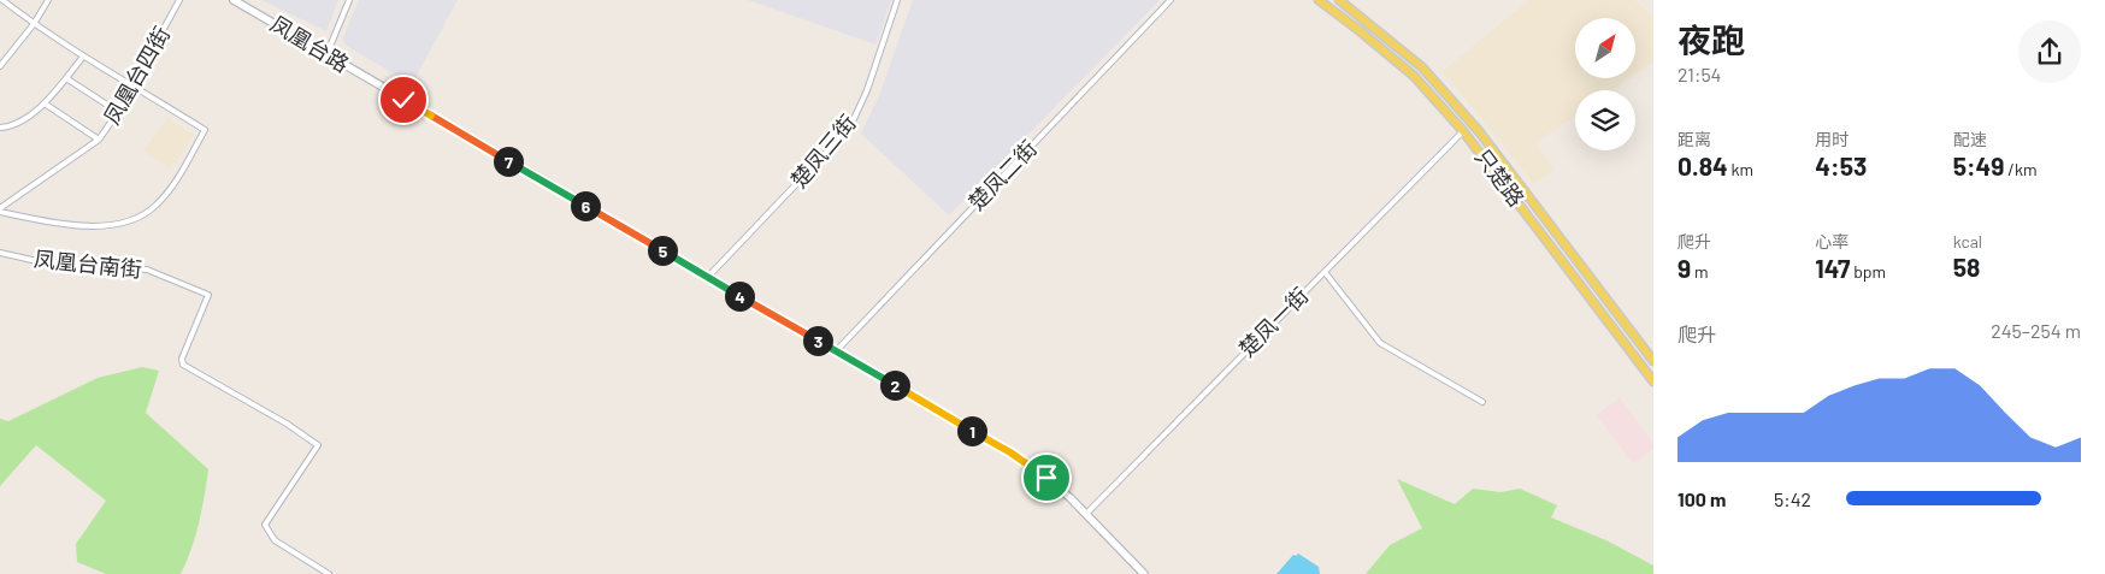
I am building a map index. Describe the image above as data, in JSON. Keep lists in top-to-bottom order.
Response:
{
  "streets": {
    "main road": ["只楚路"],
    "street": [
      "凤凰台路",
      "凤凰台四街",
      "楚凤三街",
      "楚凤二街",
      "凤凰台南街",
      "楚凤一街"
    ]
  },
  "crossings": [
    ["凤凰台路", "楚凤三街"],
    ["凤凰台路", "楚凤二街"],
    ["凤凰台路", "楚凤一街"],
    ["只楚路", "楚凤一街"]
  ],
  "north": "top right",
  "page": {
    "heading": ["夜跑", "21:54"],
    "stats": [
      ["距离", "0.84 km"],
      ["用时", "4:53"],
      ["配速", "5:49 /km"],
      ["爬升", "9 m"],
      ["心率", "147 bpm"],
      ["kcal", "58"]
    ],
    "pins": [
      "7",
      "6",
      "5",
      "4",
      "3",
      "2",
      "1"
    ],
    "chart": ["爬升", "245–254 m"],
    "list": [
      {
        "name": "100 m",
        "note": "5:42"
      }
    ]
  }
}
